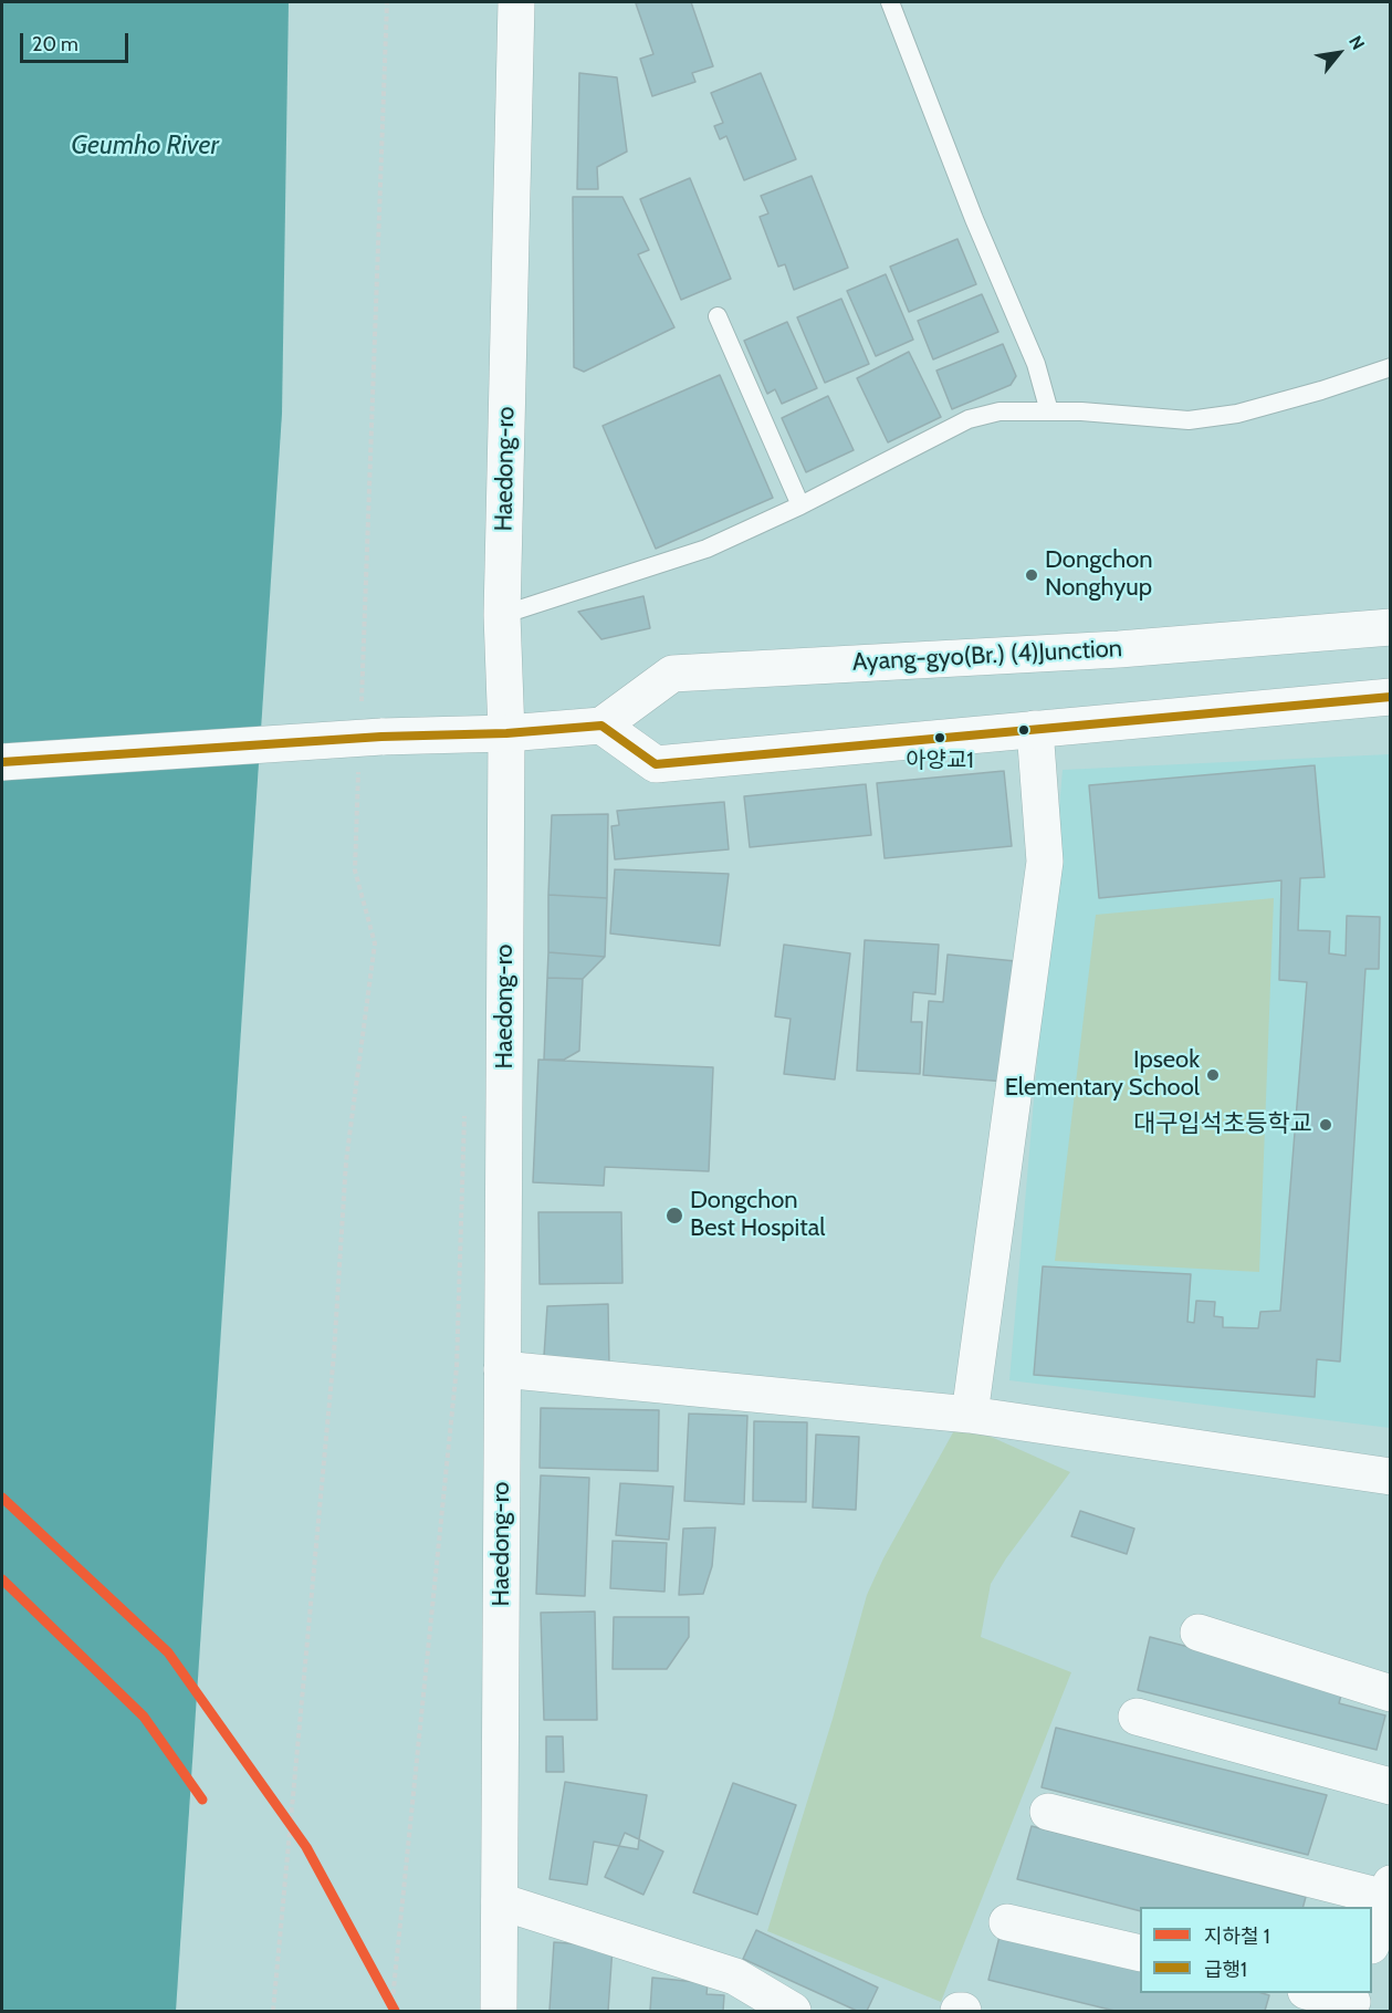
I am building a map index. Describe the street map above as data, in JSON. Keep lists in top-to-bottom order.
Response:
{
  "streets": {
    "street": ["Haedong-ro", "Ayang-gyo(Br.) (4)Junction"]
  },
  "water": ["Geumho River"],
  "places": [
    "Dongchon Nonghyup",
    "아양교1",
    "Ipseok Elementary School",
    "대구입석초등학교",
    "Dongchon Best Hospital"
  ],
  "lines": ["transit line 급행1", "metro line 1"],
  "legend": ["지하철 1", "급행1"],
  "scale_bar": "20 m",
  "north": "top right"
}
